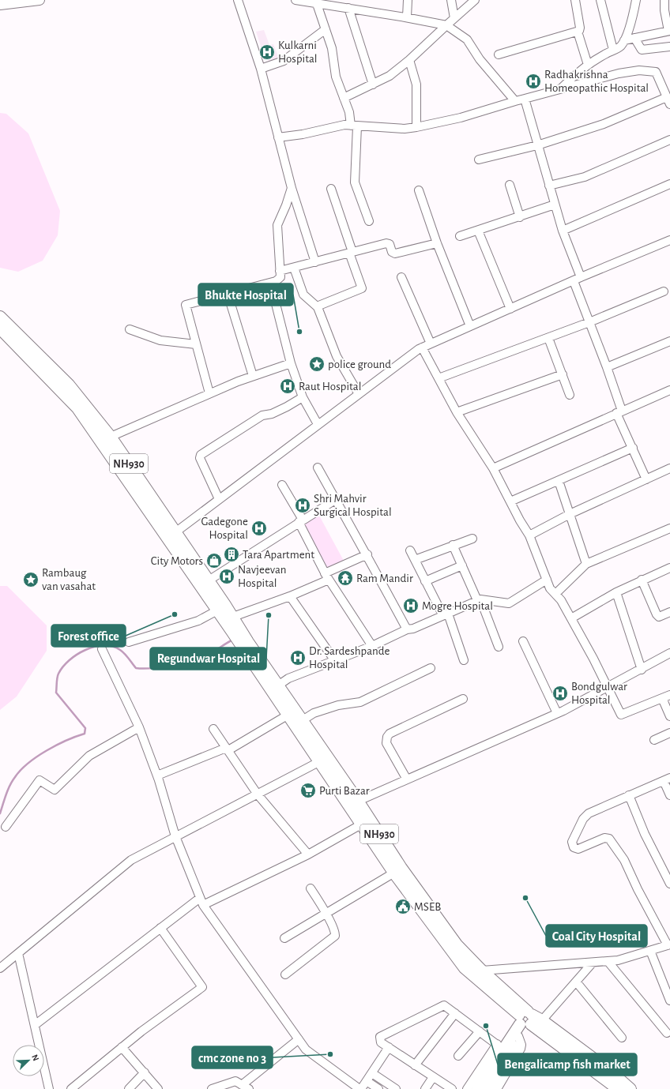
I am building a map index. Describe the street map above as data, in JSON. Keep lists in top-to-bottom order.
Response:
{
  "streets": {
    "highway": ["NH930"]
  },
  "places": {
    "hospital": [
      "Kulkarni Hospital",
      "Radhakrishna Homeopathic Hospital",
      "Raut Hospital",
      "Shri Mahvir Surgical Hospital",
      "Gadegone Hospital",
      "Navjeevan Hospital",
      "Mogre Hospital",
      "Dr. Sardeshpande Hospital",
      "Bondgulwar Hospital"
    ],
    "other": [
      "Bhukte Hospital",
      "Forest office",
      "Regundwar Hospital",
      "Coal City Hospital",
      "Bengalicamp fish market",
      "cmc zone no 3"
    ],
    "place": ["police ground", "Rambaug van vasahat"],
    "building": ["Tara Apartment"],
    "shop": ["City Motors"],
    "temple": ["Ram Mandir"],
    "supermarket": ["Purti Bazar"],
    "public building": ["MSEB"]
  },
  "north": "top right"
}
